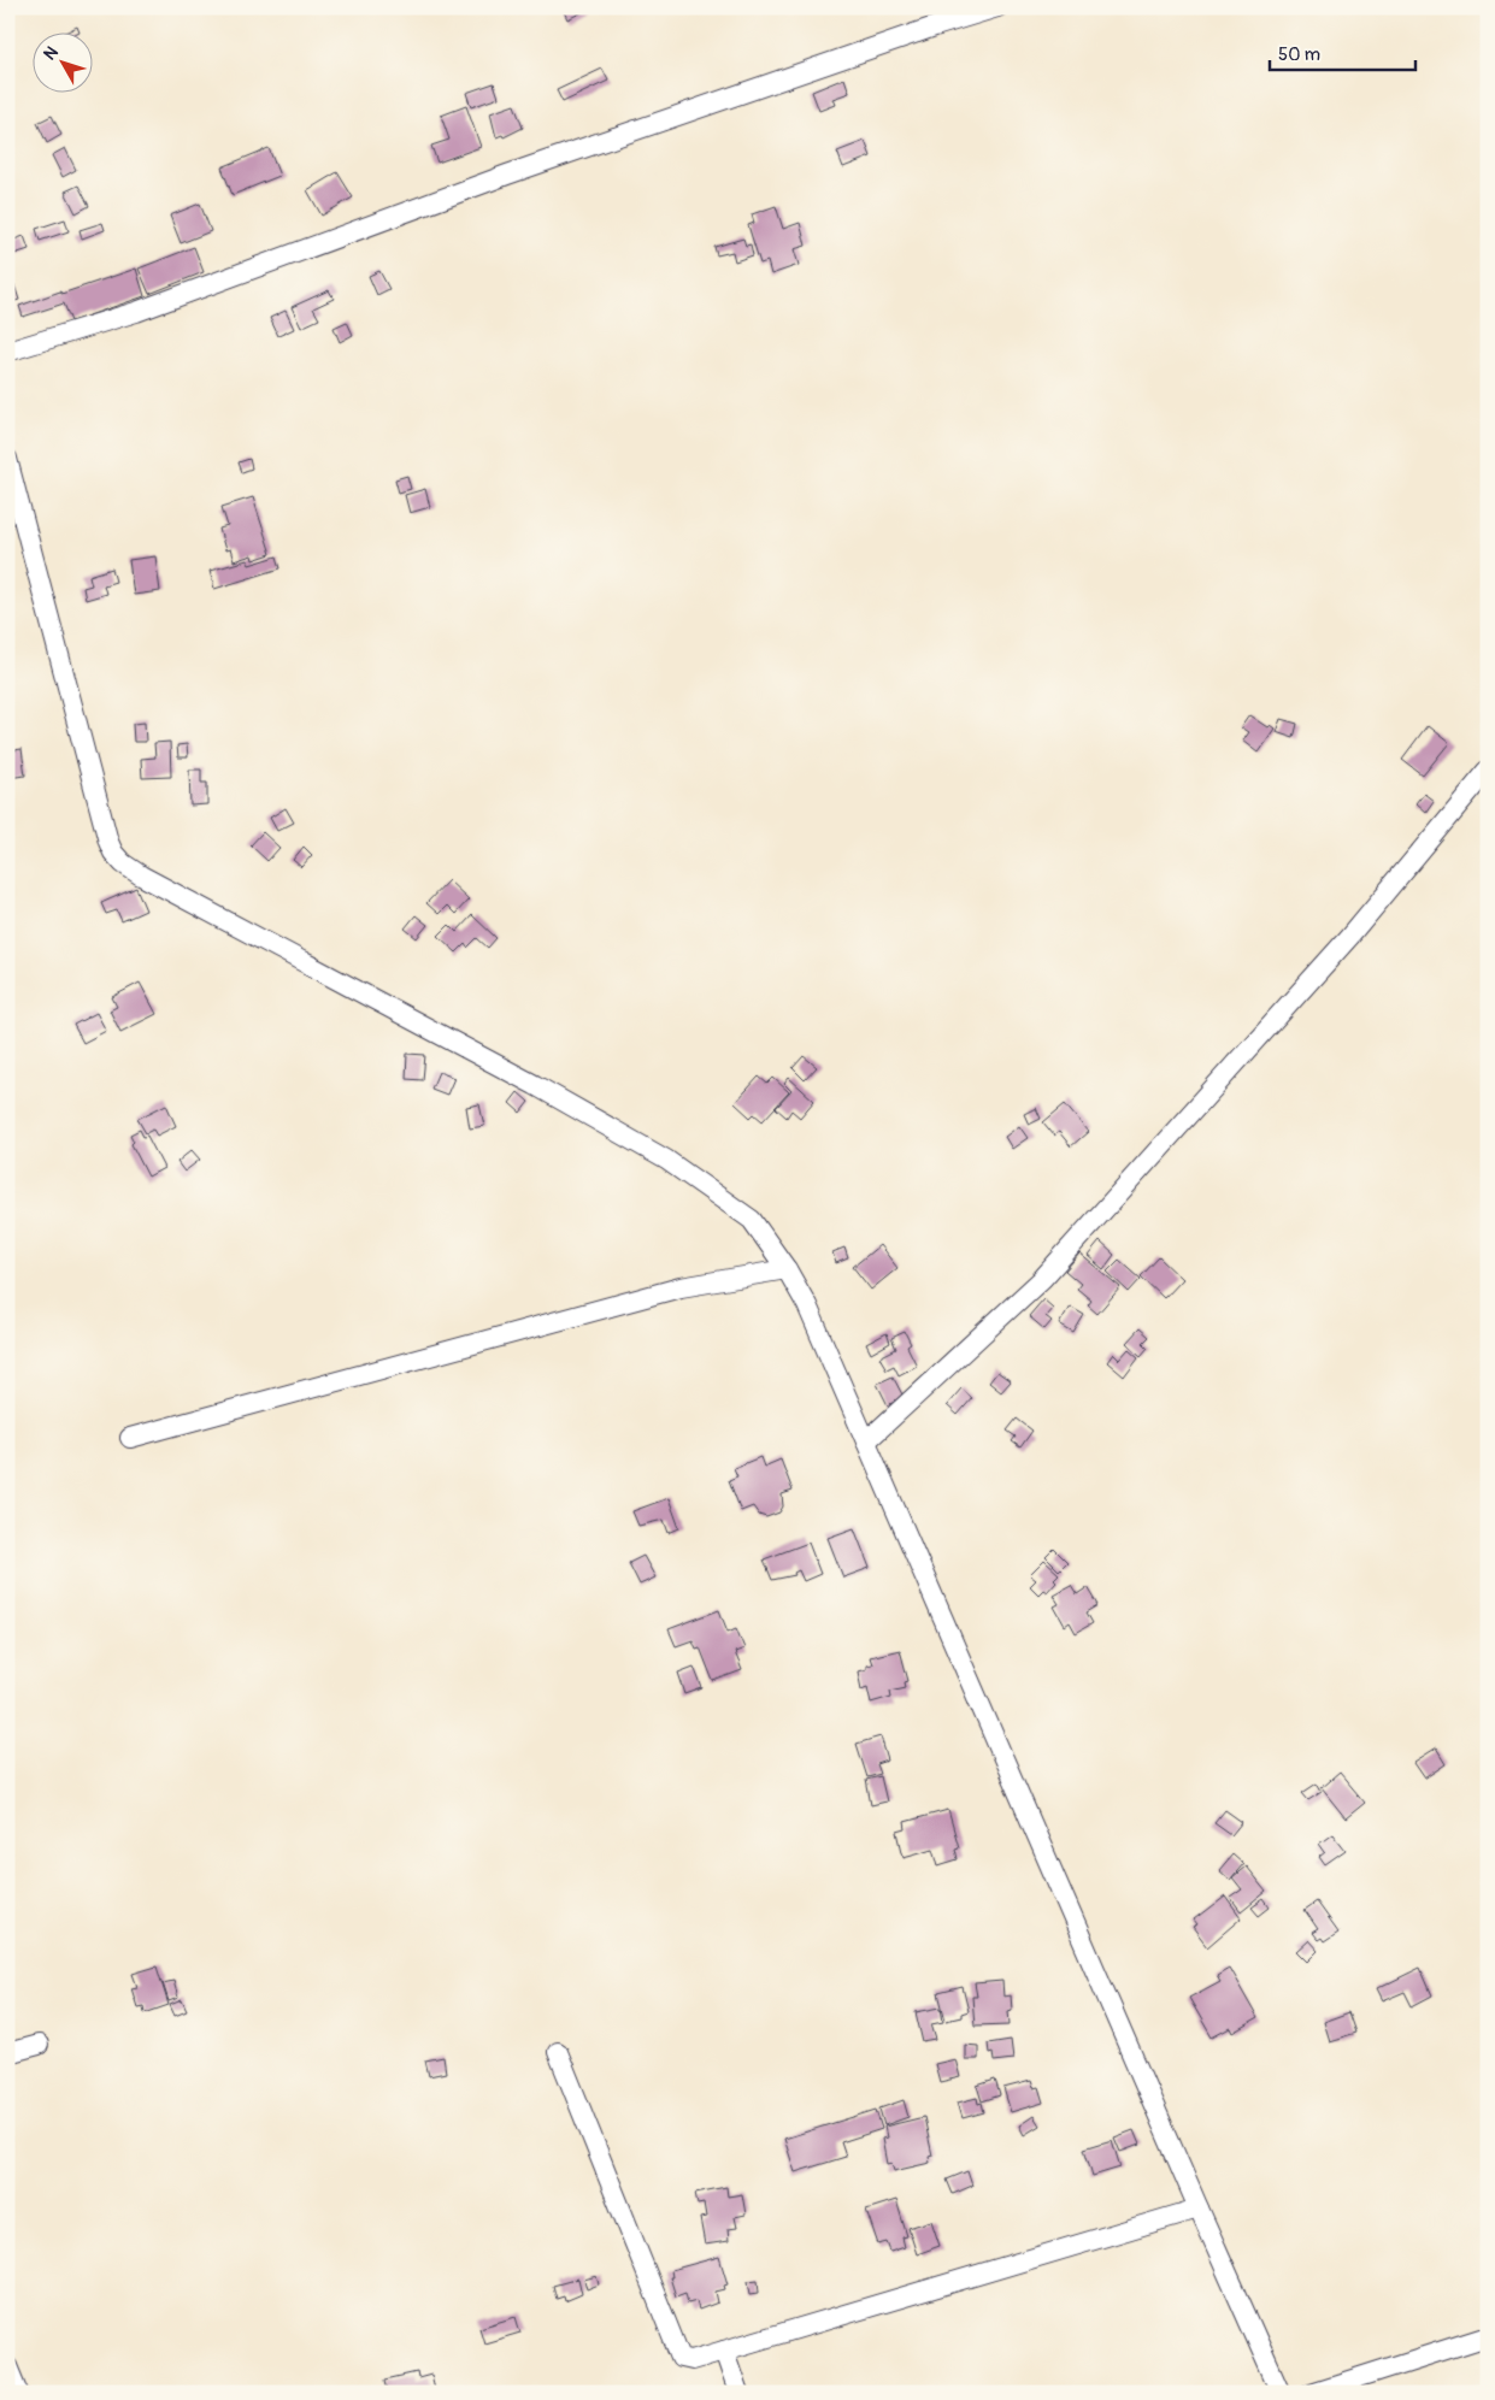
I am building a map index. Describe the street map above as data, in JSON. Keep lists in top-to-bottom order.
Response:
{
  "scale_bar": "50 m",
  "north": "top left"
}
